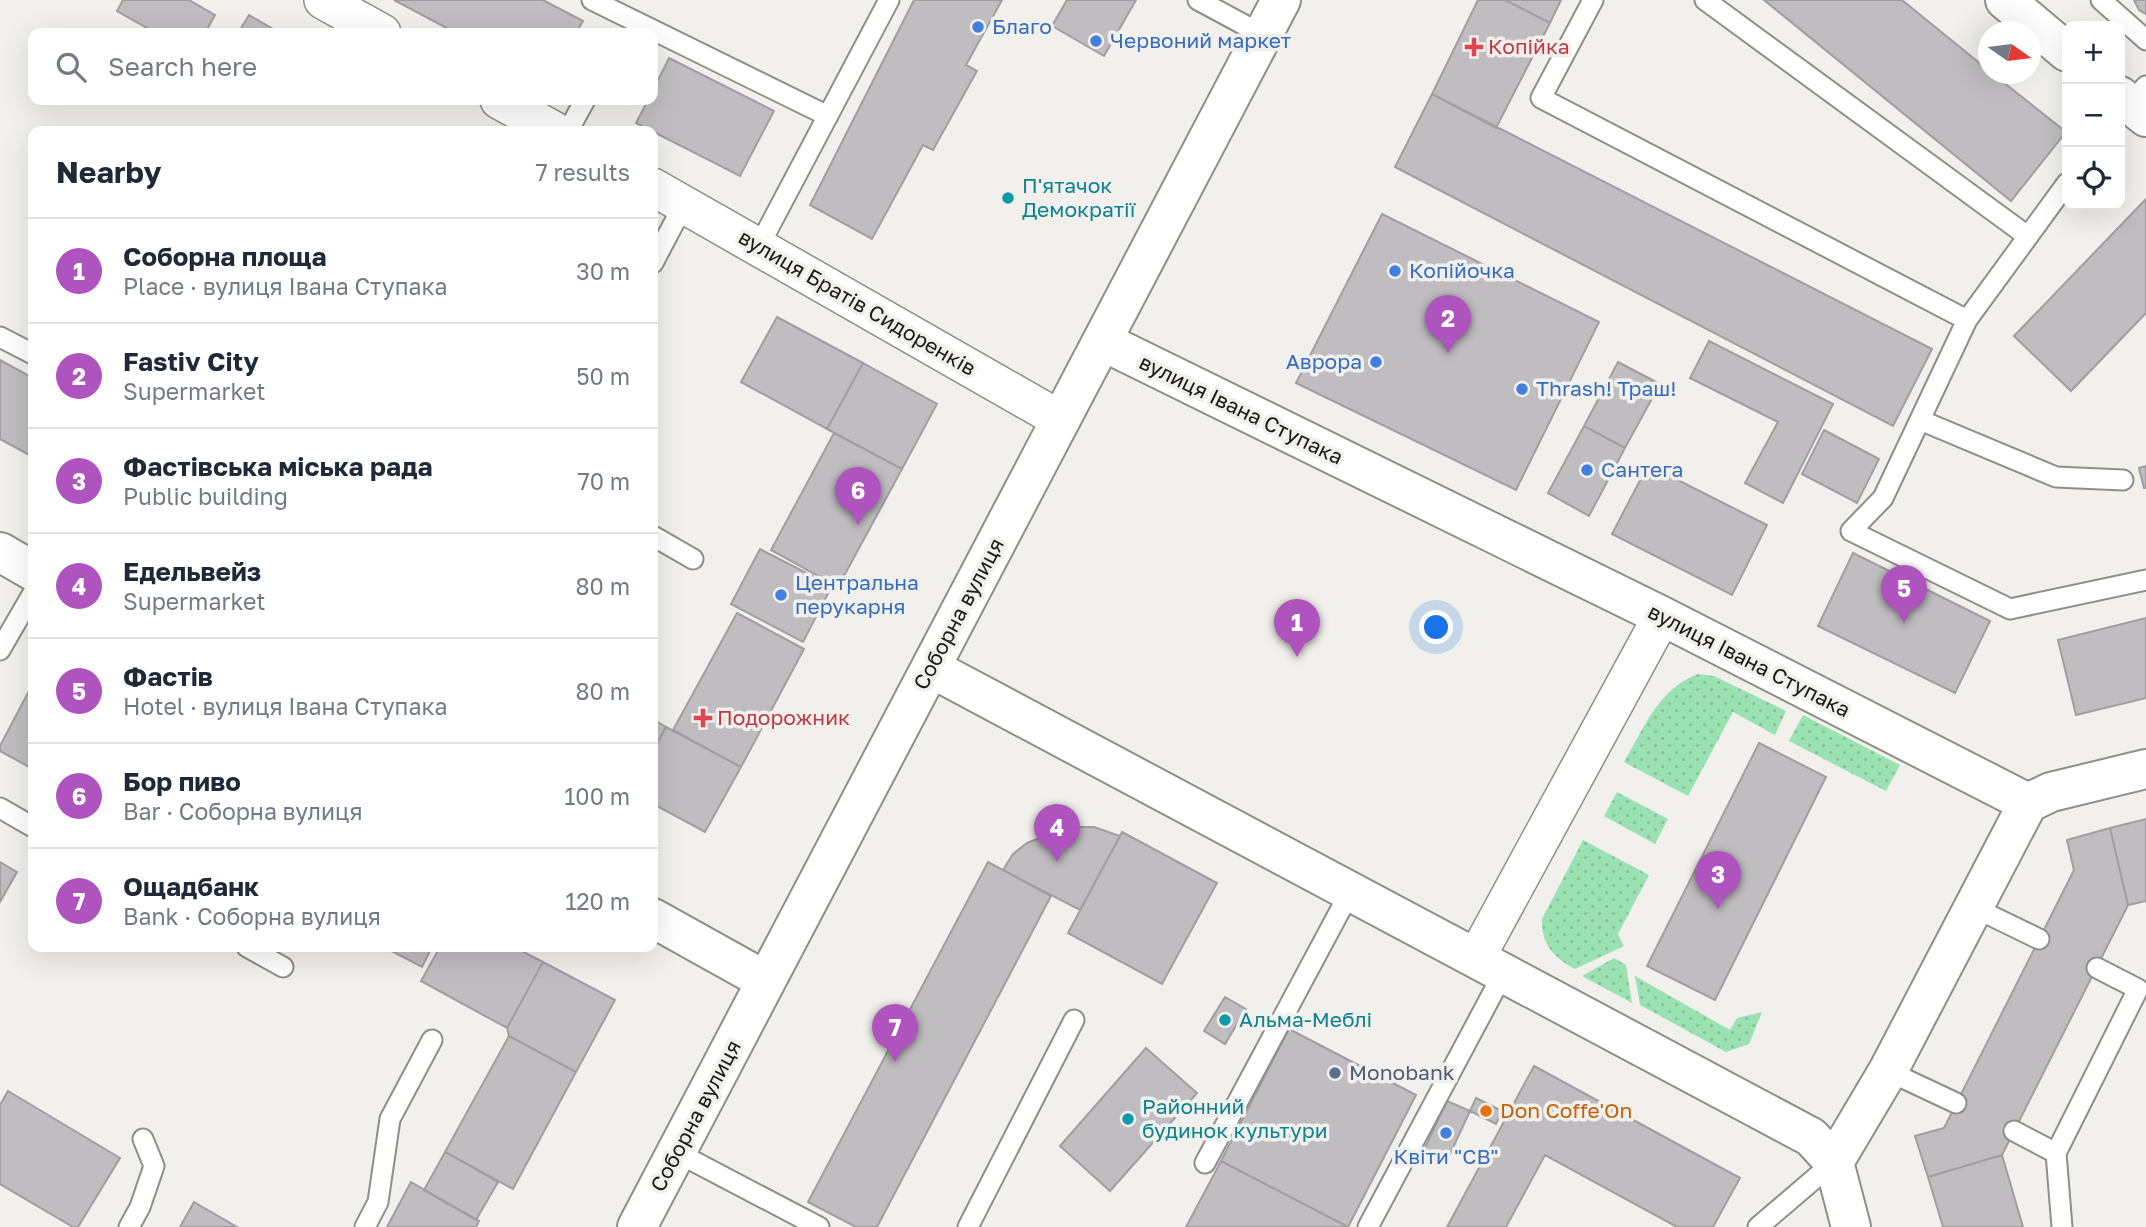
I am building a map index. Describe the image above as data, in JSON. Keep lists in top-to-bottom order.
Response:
{
  "streets": {
    "street": ["вулиця Братів Сидоренків", "вулиця Івана Ступака", "Соборна вулиця"]
  },
  "crossings": [
    ["вулиця Братів Сидоренків", "Соборна вулиця"],
    ["вулиця Івана Ступака", "Соборна вулиця"]
  ],
  "places": {
    "other": [
      "Благо",
      "Червоний маркет",
      "П'ятачок Демократії",
      "Копійочка",
      "Аврора",
      "Thrash! Траш!",
      "Сантега",
      "Центральна перукарня",
      "Альма-Меблі",
      "Monobank",
      "Don Coffe'On",
      "Районний будинок культури",
      "Квіти \"СВ\""
    ],
    "health": ["Копійка", "Подорожник"]
  },
  "north": "right",
  "page": {
    "map_buttons": ["+", "−"],
    "search": "Search here",
    "heading": ["Nearby", "7 results"],
    "list": [
      {
        "mark": "1",
        "name": "Соборна площа",
        "note": "Place · вулиця Івана Ступака",
        "value": "30 m"
      },
      {
        "mark": "2",
        "name": "Fastiv City",
        "note": "Supermarket",
        "value": "50 m"
      },
      {
        "mark": "3",
        "name": "Фастівська міська рада",
        "note": "Public building",
        "value": "70 m"
      },
      {
        "mark": "4",
        "name": "Едельвейз",
        "note": "Supermarket",
        "value": "80 m"
      },
      {
        "mark": "5",
        "name": "Фастів",
        "note": "Hotel · вулиця Івана Ступака",
        "value": "80 m"
      },
      {
        "mark": "6",
        "name": "Бор пиво",
        "note": "Bar · Соборна вулиця",
        "value": "100 m"
      },
      {
        "mark": "7",
        "name": "Ощадбанк",
        "note": "Bank · Соборна вулиця",
        "value": "120 m"
      }
    ],
    "pins": [
      "2",
      "6",
      "5",
      "1",
      "4",
      "3",
      "7"
    ]
  }
}
